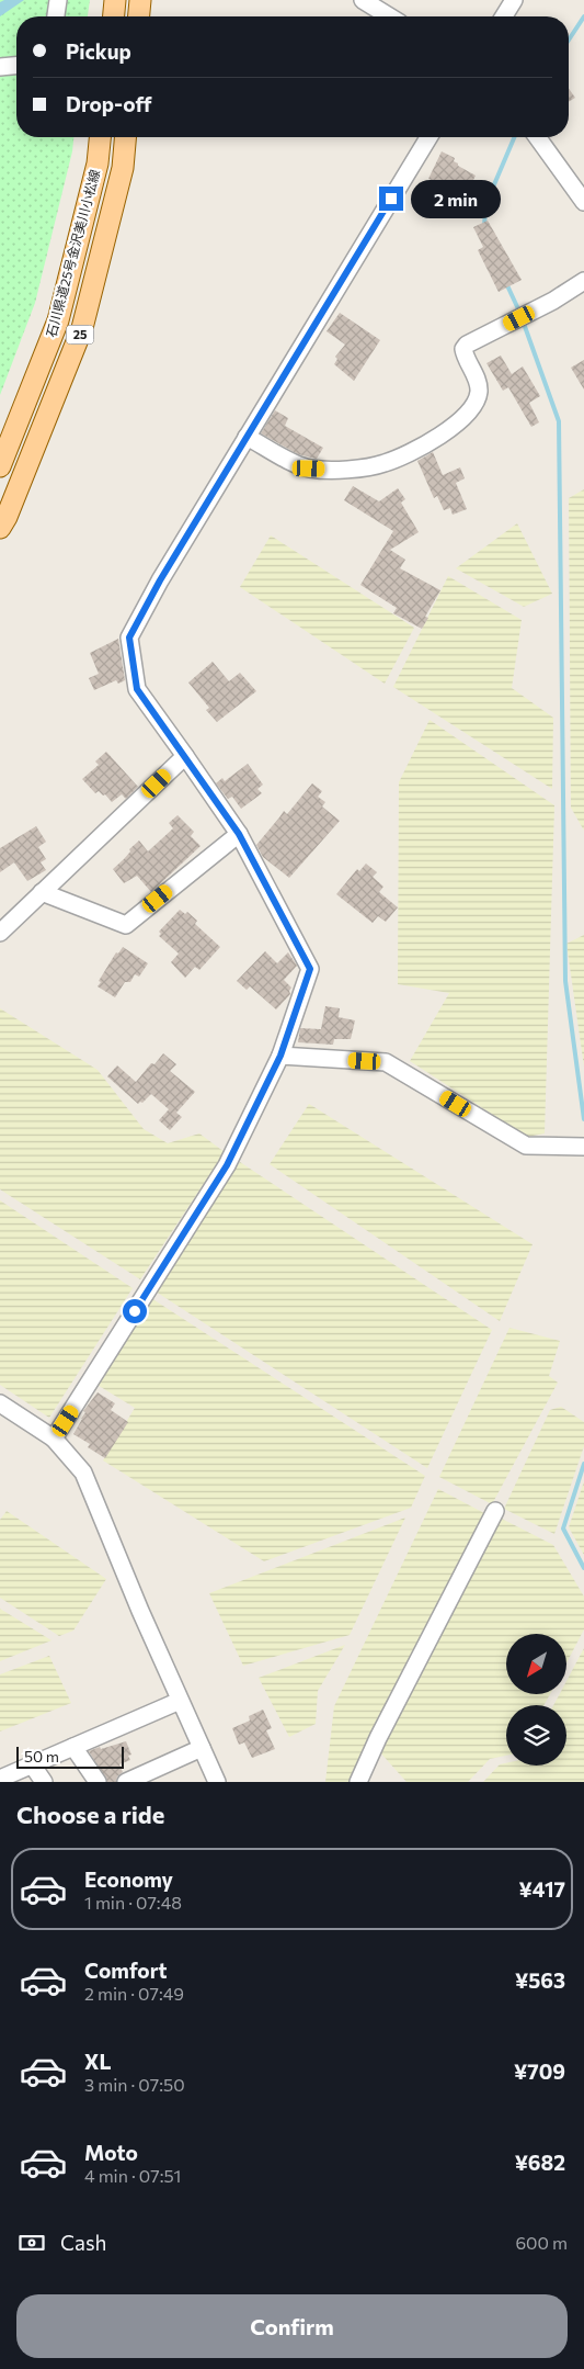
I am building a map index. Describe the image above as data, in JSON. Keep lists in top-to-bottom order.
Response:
{
  "streets": {
    "main road": ["石川県道25号金沢美川小松線", "25"]
  },
  "scale_bar": "50 m",
  "north": "bottom left",
  "page": {
    "banner": ["Pickup", "Drop-off"],
    "bubble": "2 min",
    "scale": "50 m",
    "heading": "Choose a ride",
    "list": [
      {
        "name": "Economy",
        "note": "1 min · 07:48",
        "value": "¥417"
      },
      {
        "name": "Comfort",
        "note": "2 min · 07:49",
        "value": "¥563"
      },
      {
        "name": "XL",
        "note": "3 min · 07:50",
        "value": "¥709"
      },
      {
        "name": "Moto",
        "note": "4 min · 07:51",
        "value": "¥682"
      }
    ],
    "pay": ["Cash", "600 m"],
    "buttons": "Confirm"
  }
}
